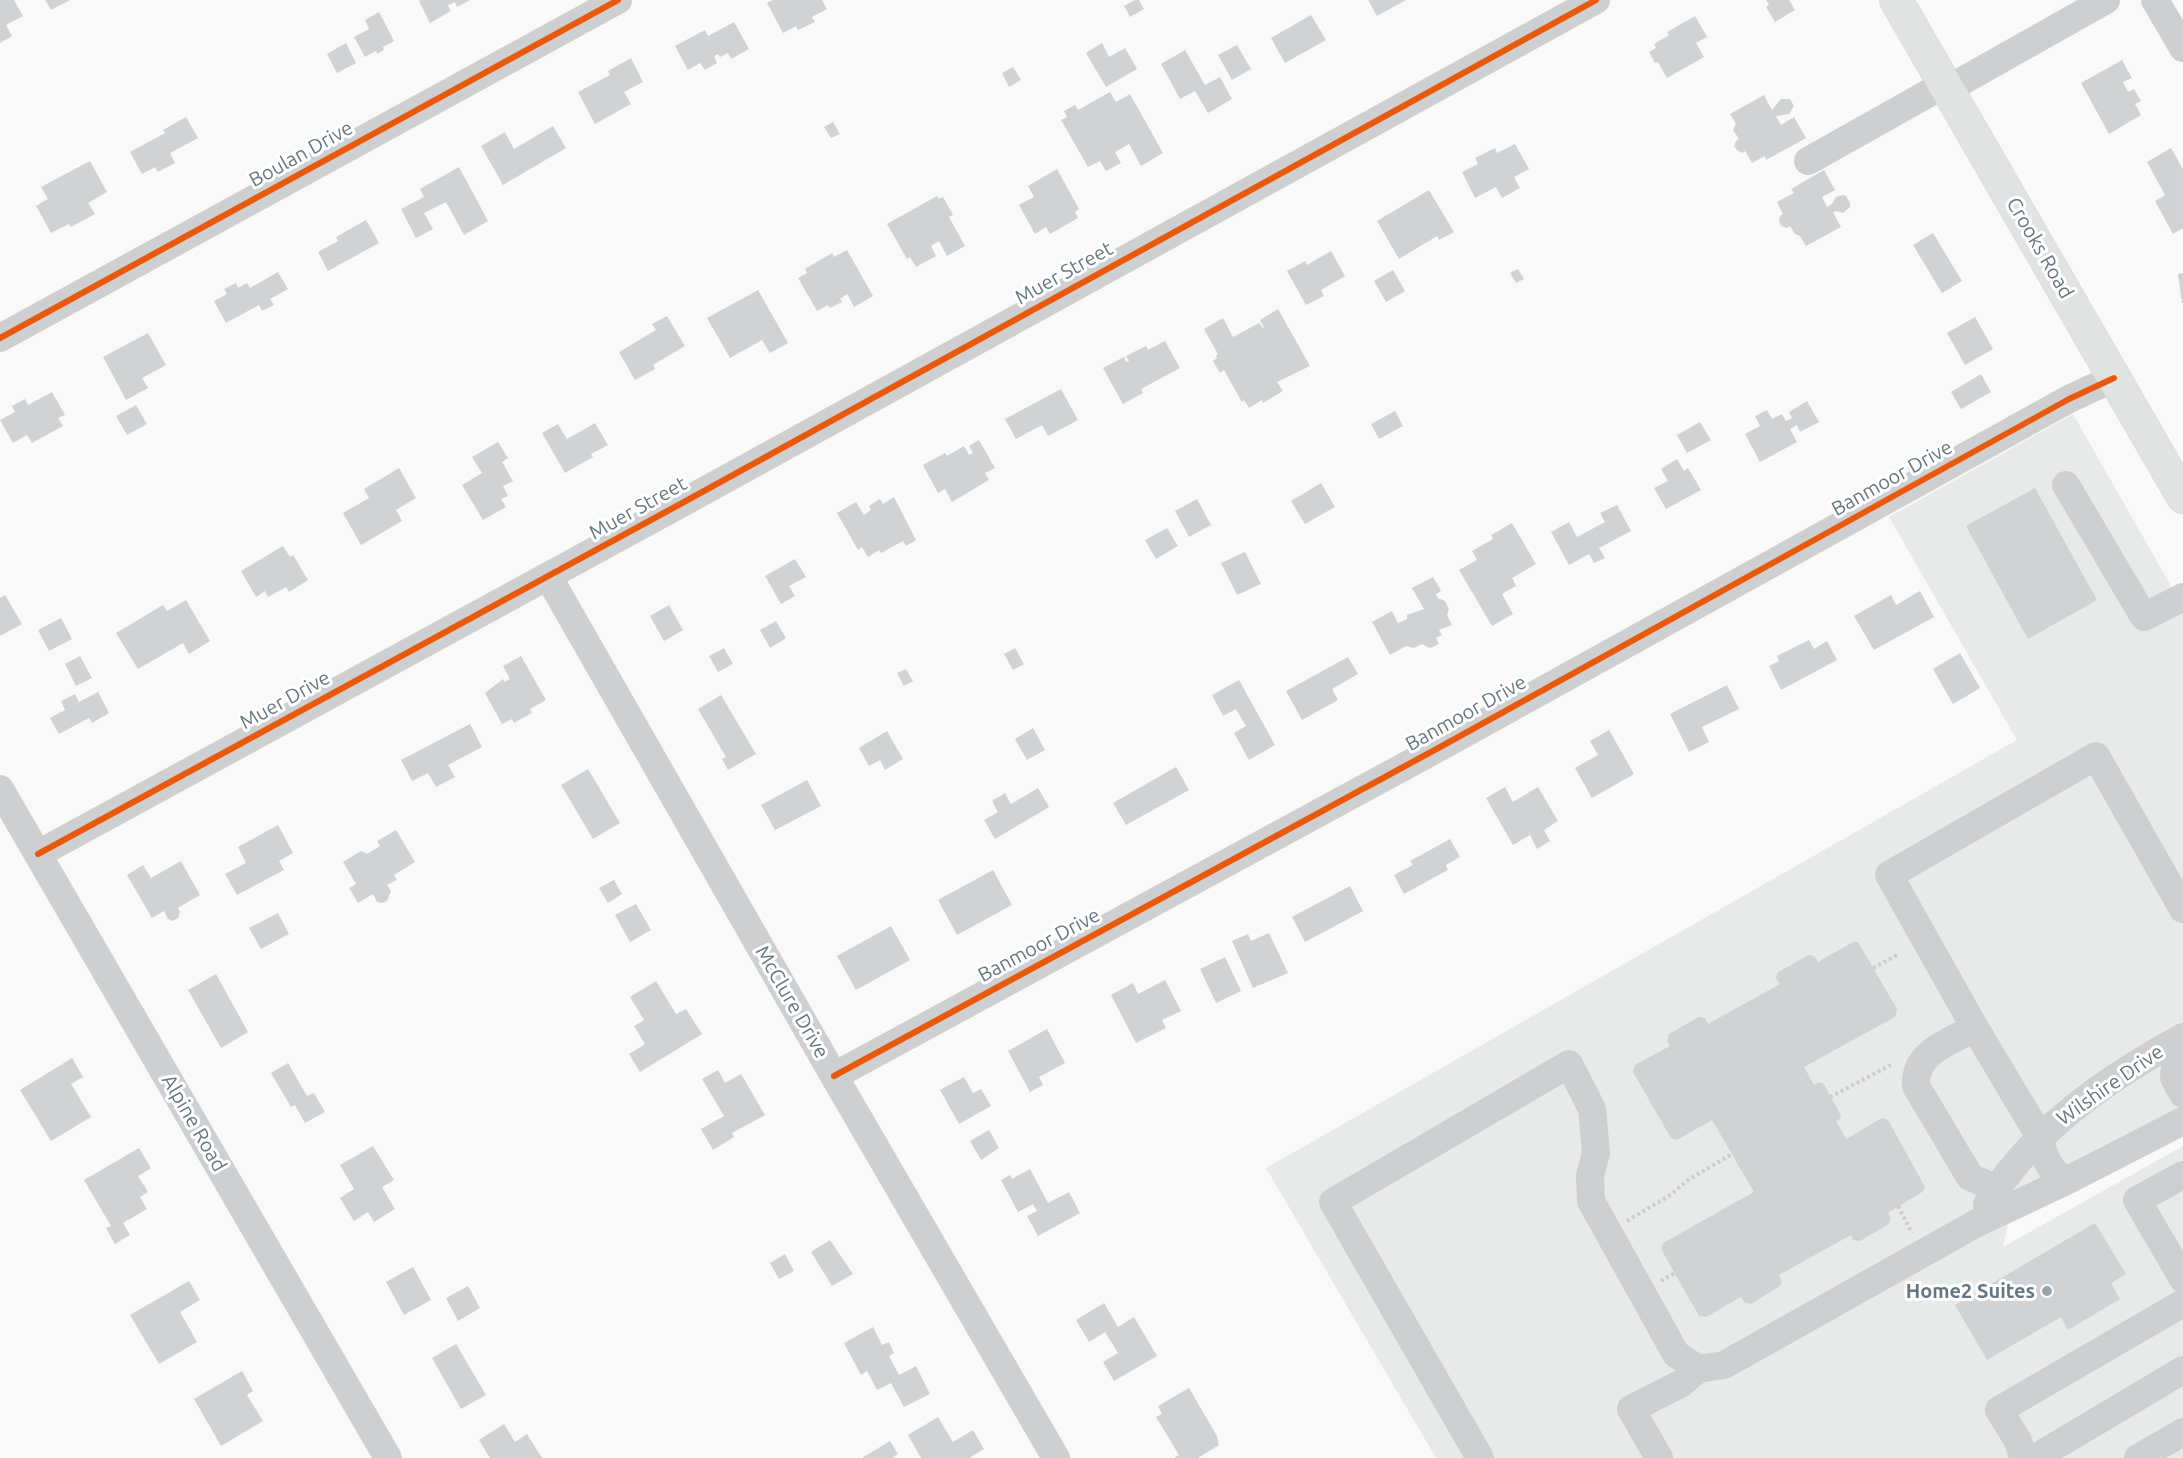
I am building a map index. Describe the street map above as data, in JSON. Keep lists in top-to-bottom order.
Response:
{
  "streets": {
    "main road": ["Crooks Road"],
    "street": [
      "Boulan Drive",
      "Muer Street",
      "Banmoor Drive",
      "Muer Drive",
      "McClure Drive",
      "Wilshire Drive",
      "Alpine Road"
    ]
  },
  "crossings": [
    ["Crooks Road", "Banmoor Drive"],
    ["Muer Street", "Muer Drive"],
    ["Muer Street", "McClure Drive"],
    ["Banmoor Drive", "McClure Drive"],
    ["Muer Drive", "McClure Drive"],
    ["Muer Drive", "Alpine Road"]
  ],
  "places": ["Home2 Suites"]
}
